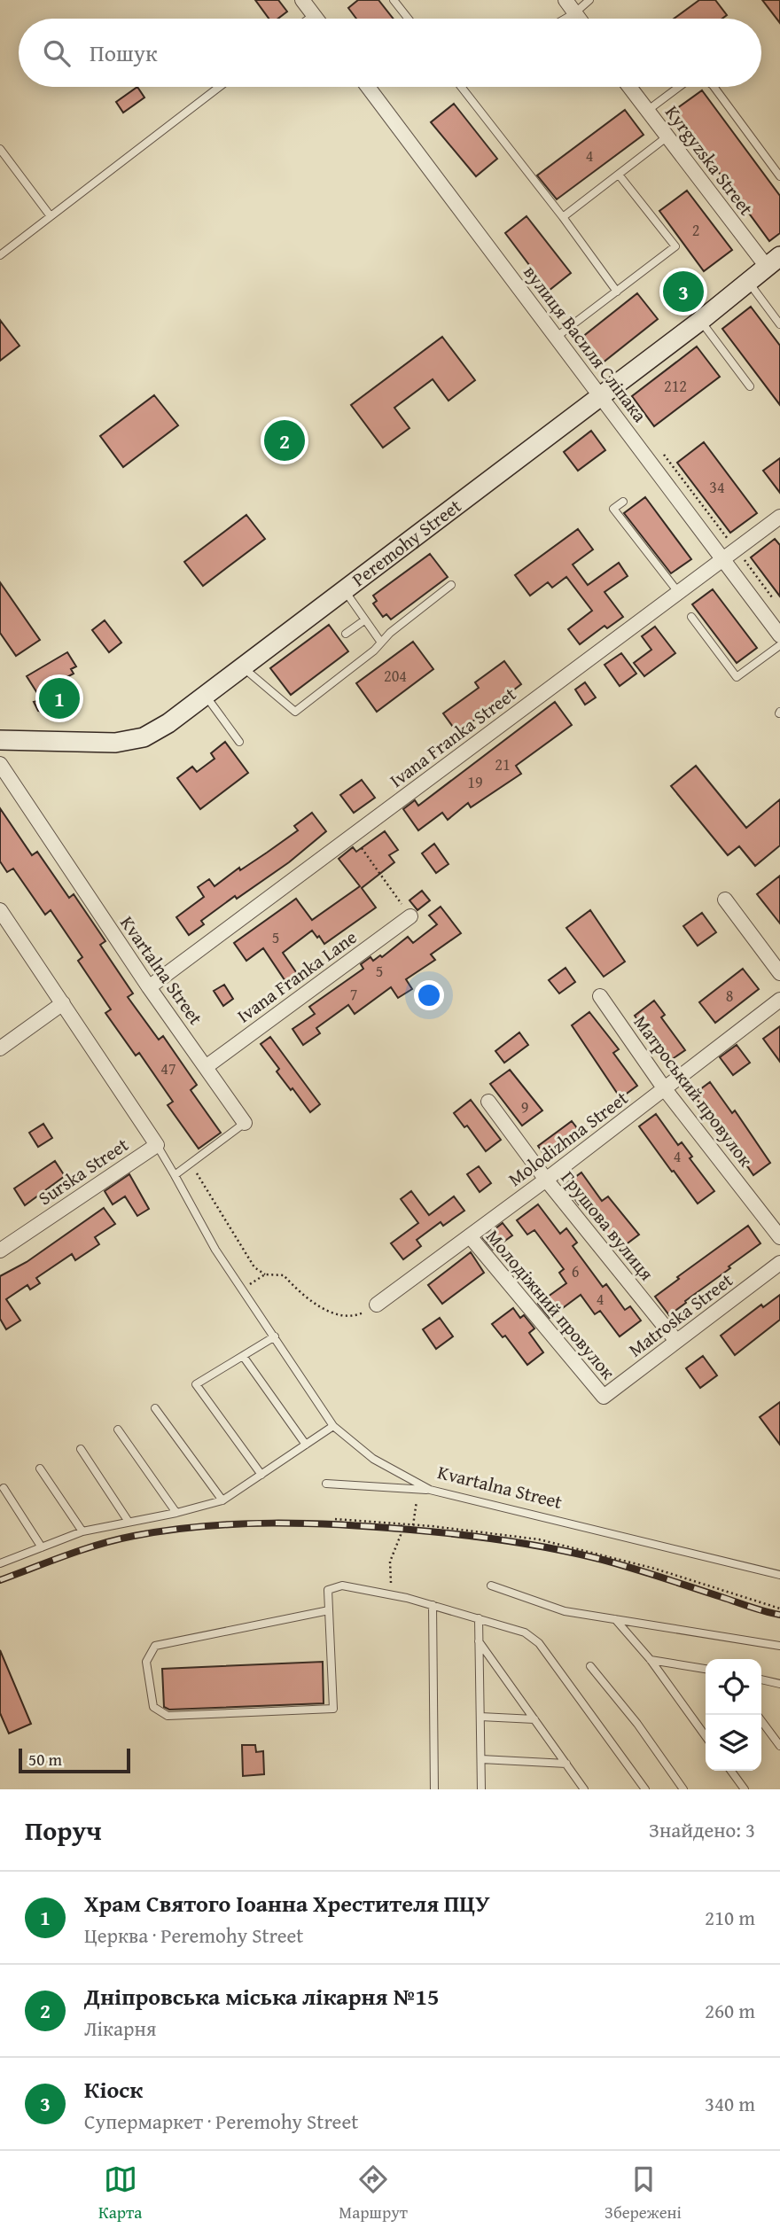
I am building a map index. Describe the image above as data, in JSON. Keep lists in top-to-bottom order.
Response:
{
  "streets": {
    "street": [
      "Kyrgyzska Street",
      "вулиця Василя Сліпака",
      "Peremohy Street",
      "Ivana Franka Street",
      "Kvartalna Street",
      "Ivana Franka Lane",
      "Матроський провулок",
      "Molodizhna Street",
      "Surska Street",
      "Грушова вулиця",
      "Молодіжний провулок",
      "Matroska Street"
    ]
  },
  "crossings": [
    ["Kyrgyzska Street", "Peremohy Street"],
    ["вулиця Василя Сліпака", "Peremohy Street"],
    ["вулиця Василя Сліпака", "Ivana Franka Street"],
    ["Ivana Franka Street", "Kvartalna Street"],
    ["Kvartalna Street", "Ivana Franka Lane"],
    ["Kvartalna Street", "Surska Street"],
    ["Матроський провулок", "Molodizhna Street"],
    ["Molodizhna Street", "Грушова вулиця"],
    ["Molodizhna Street", "Молодіжний провулок"],
    ["Грушова вулиця", "Matroska Street"],
    ["Молодіжний провулок", "Matroska Street"]
  ],
  "house_numbers": [
    "4",
    "2",
    "212",
    "34",
    "204",
    "21",
    "19",
    "5",
    "5",
    "7",
    "8",
    "47",
    "9",
    "4",
    "6",
    "4"
  ],
  "scale_bar": "50 m",
  "page": {
    "search": "Пошук",
    "pins": ["3", "2", "1"],
    "scale": "50 m",
    "heading": ["Поруч", "Знайдено: 3"],
    "list": [
      {
        "mark": "1",
        "name": "Храм Святого Іоанна Хрестителя ПЦУ",
        "note": "Церква · Peremohy Street",
        "value": "210 m"
      },
      {
        "mark": "2",
        "name": "Дніпровська міська лікарня №15",
        "note": "Лікарня",
        "value": "260 m"
      },
      {
        "mark": "3",
        "name": "Кіоск",
        "note": "Супермаркет · Peremohy Street",
        "value": "340 m"
      }
    ],
    "nav": ["Карта", "Маршрут", "Збережені"]
  }
}
